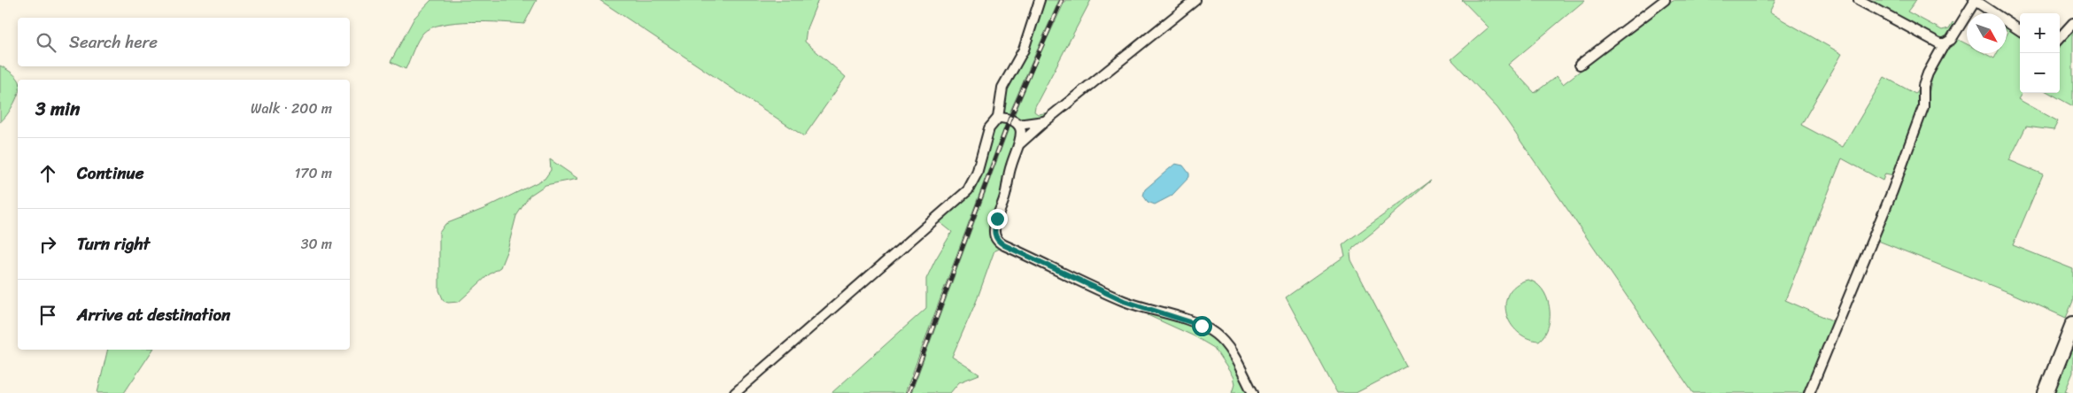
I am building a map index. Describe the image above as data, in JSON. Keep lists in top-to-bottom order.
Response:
{
  "north": "bottom right",
  "page": {
    "map_buttons": ["+", "−"],
    "search": "Search here",
    "heading": ["3 min", "Walk · 200 m"],
    "list": [
      ["Continue", "170 m"],
      ["Turn right", "30 m"],
      "Arrive at destination"
    ]
  }
}
